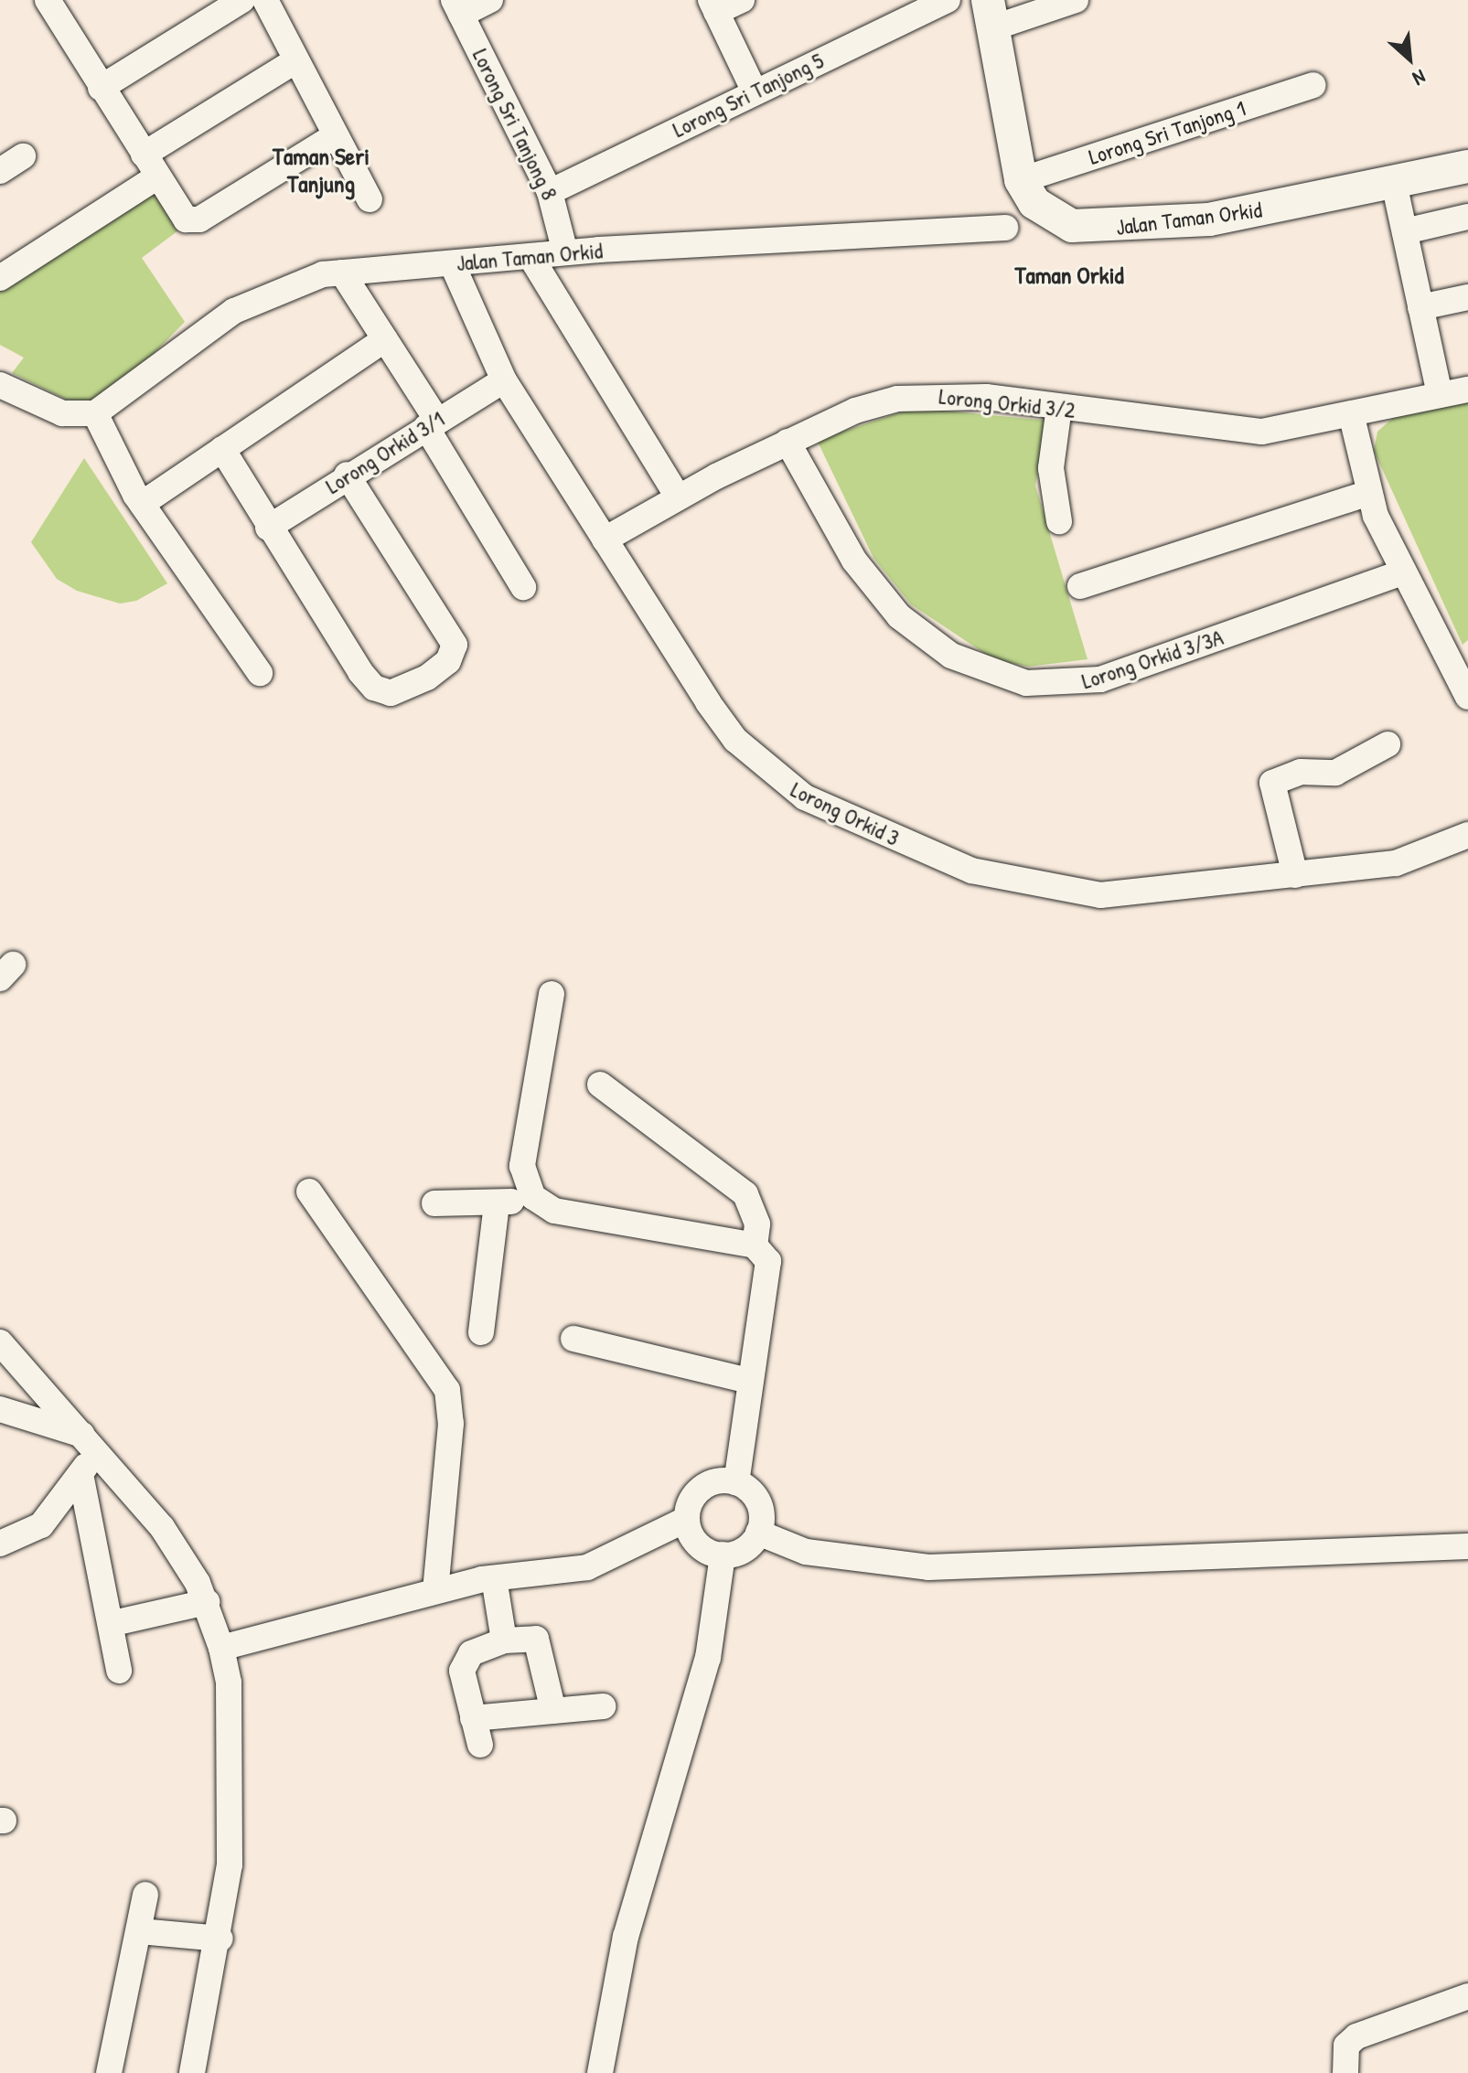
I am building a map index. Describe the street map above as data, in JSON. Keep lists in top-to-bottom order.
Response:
{
  "streets": {
    "main road": ["Jalan Taman Orkid"],
    "street": [
      "Lorong Sri Tanjong 5",
      "Lorong Sri Tanjong 8",
      "Lorong Sri Tanjong 1",
      "Lorong Orkid 3/2",
      "Lorong Orkid 3/1",
      "Lorong Orkid 3/3A",
      "Lorong Orkid 3"
    ]
  },
  "crossings": [
    ["Lorong Sri Tanjong 5", "Lorong Sri Tanjong 8"],
    ["Lorong Sri Tanjong 8", "Jalan Taman Orkid"],
    ["Lorong Sri Tanjong 1", "Jalan Taman Orkid"],
    ["Jalan Taman Orkid", "Lorong Orkid 3"],
    ["Lorong Orkid 3/2", "Lorong Orkid 3/3A"],
    ["Lorong Orkid 3/2", "Lorong Orkid 3"],
    ["Lorong Orkid 3/1", "Lorong Orkid 3"]
  ],
  "districts": ["Taman Seri Tanjung", "Taman Orkid"],
  "north": "bottom right"
}
